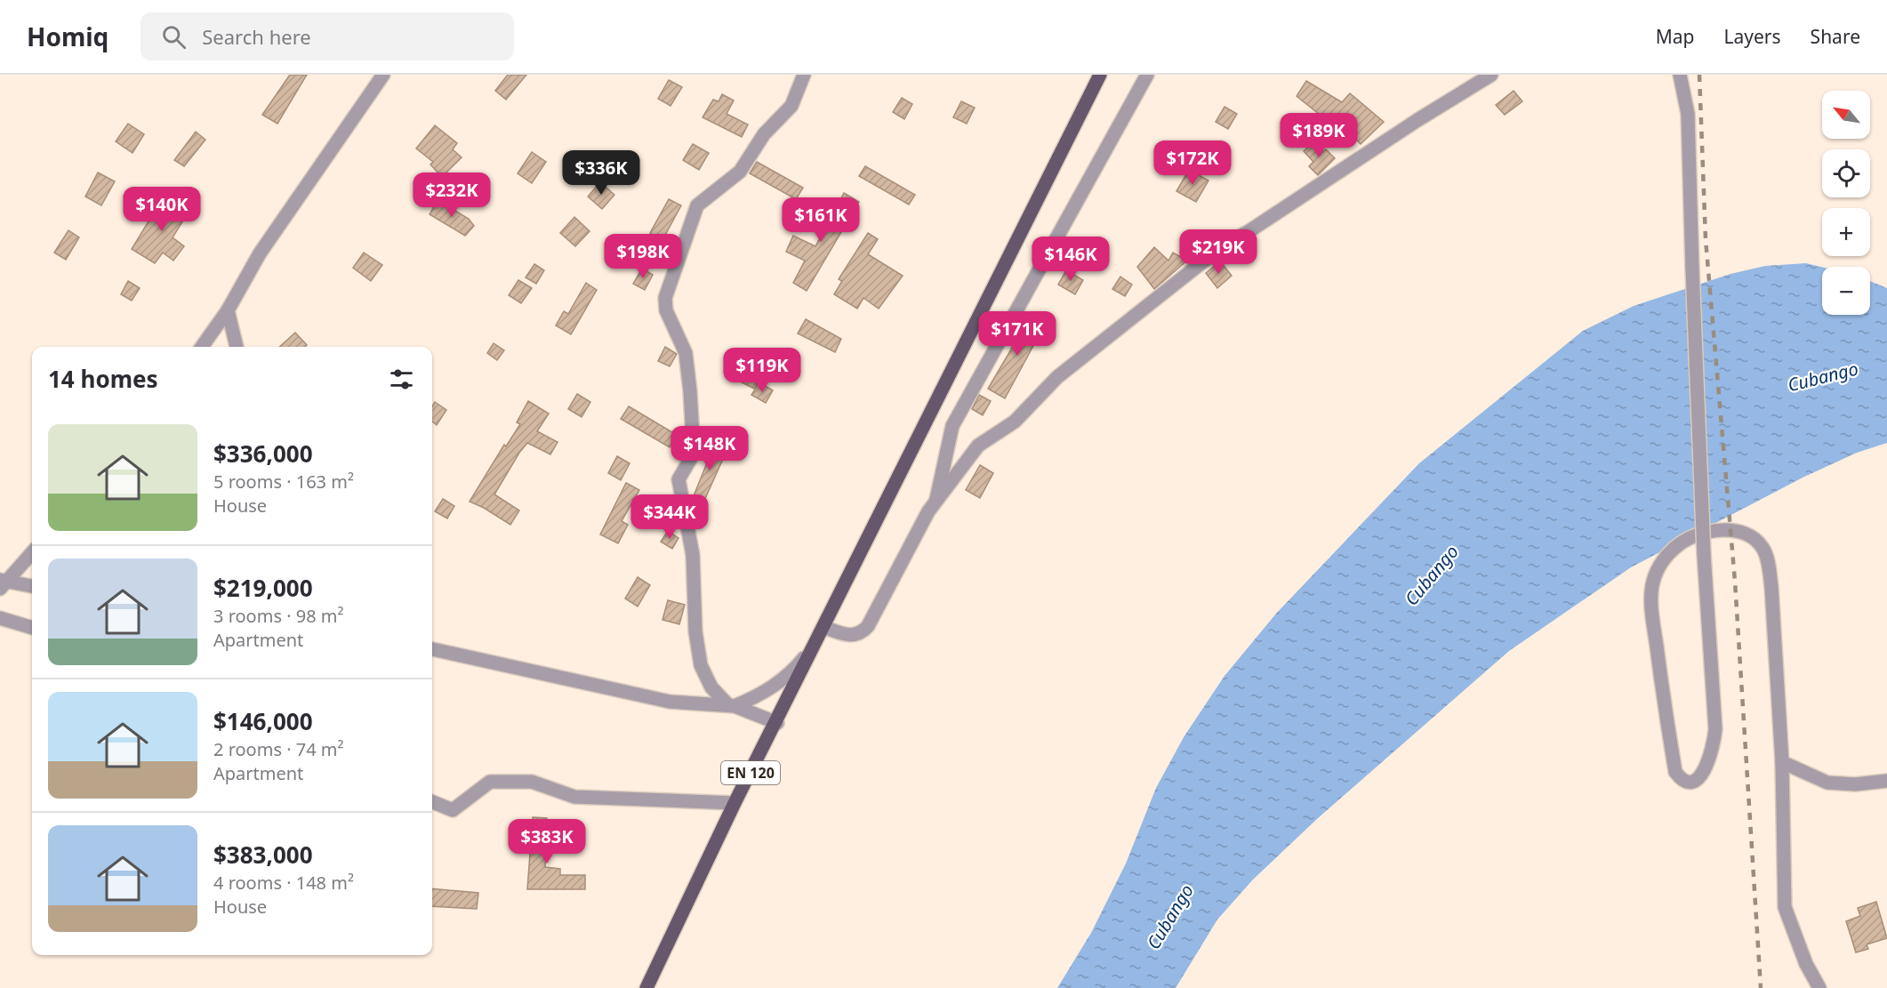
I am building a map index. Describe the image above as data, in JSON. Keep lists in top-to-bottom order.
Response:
{
  "streets": {
    "main road": ["EN 120"]
  },
  "water": ["Cubango"],
  "north": "top left",
  "page": {
    "header": "Homiq",
    "search": "Search here",
    "nav": ["Map", "Layers", "Share"],
    "map_buttons": ["+", "−"],
    "price": [
      "$189K",
      "$172K",
      "$336K",
      "$232K",
      "$140K",
      "$161K",
      "$219K",
      "$198K",
      "$146K",
      "$171K",
      "$119K",
      "$148K",
      "$344K",
      "$383K"
    ],
    "heading": "14 homes",
    "list": [
      {
        "name": "$336,000",
        "note": "5 rooms · 163 m² · House"
      },
      {
        "name": "$219,000",
        "note": "3 rooms · 98 m² · Apartment"
      },
      {
        "name": "$146,000",
        "note": "2 rooms · 74 m² · Apartment"
      },
      {
        "name": "$383,000",
        "note": "4 rooms · 148 m² · House"
      }
    ]
  }
}
